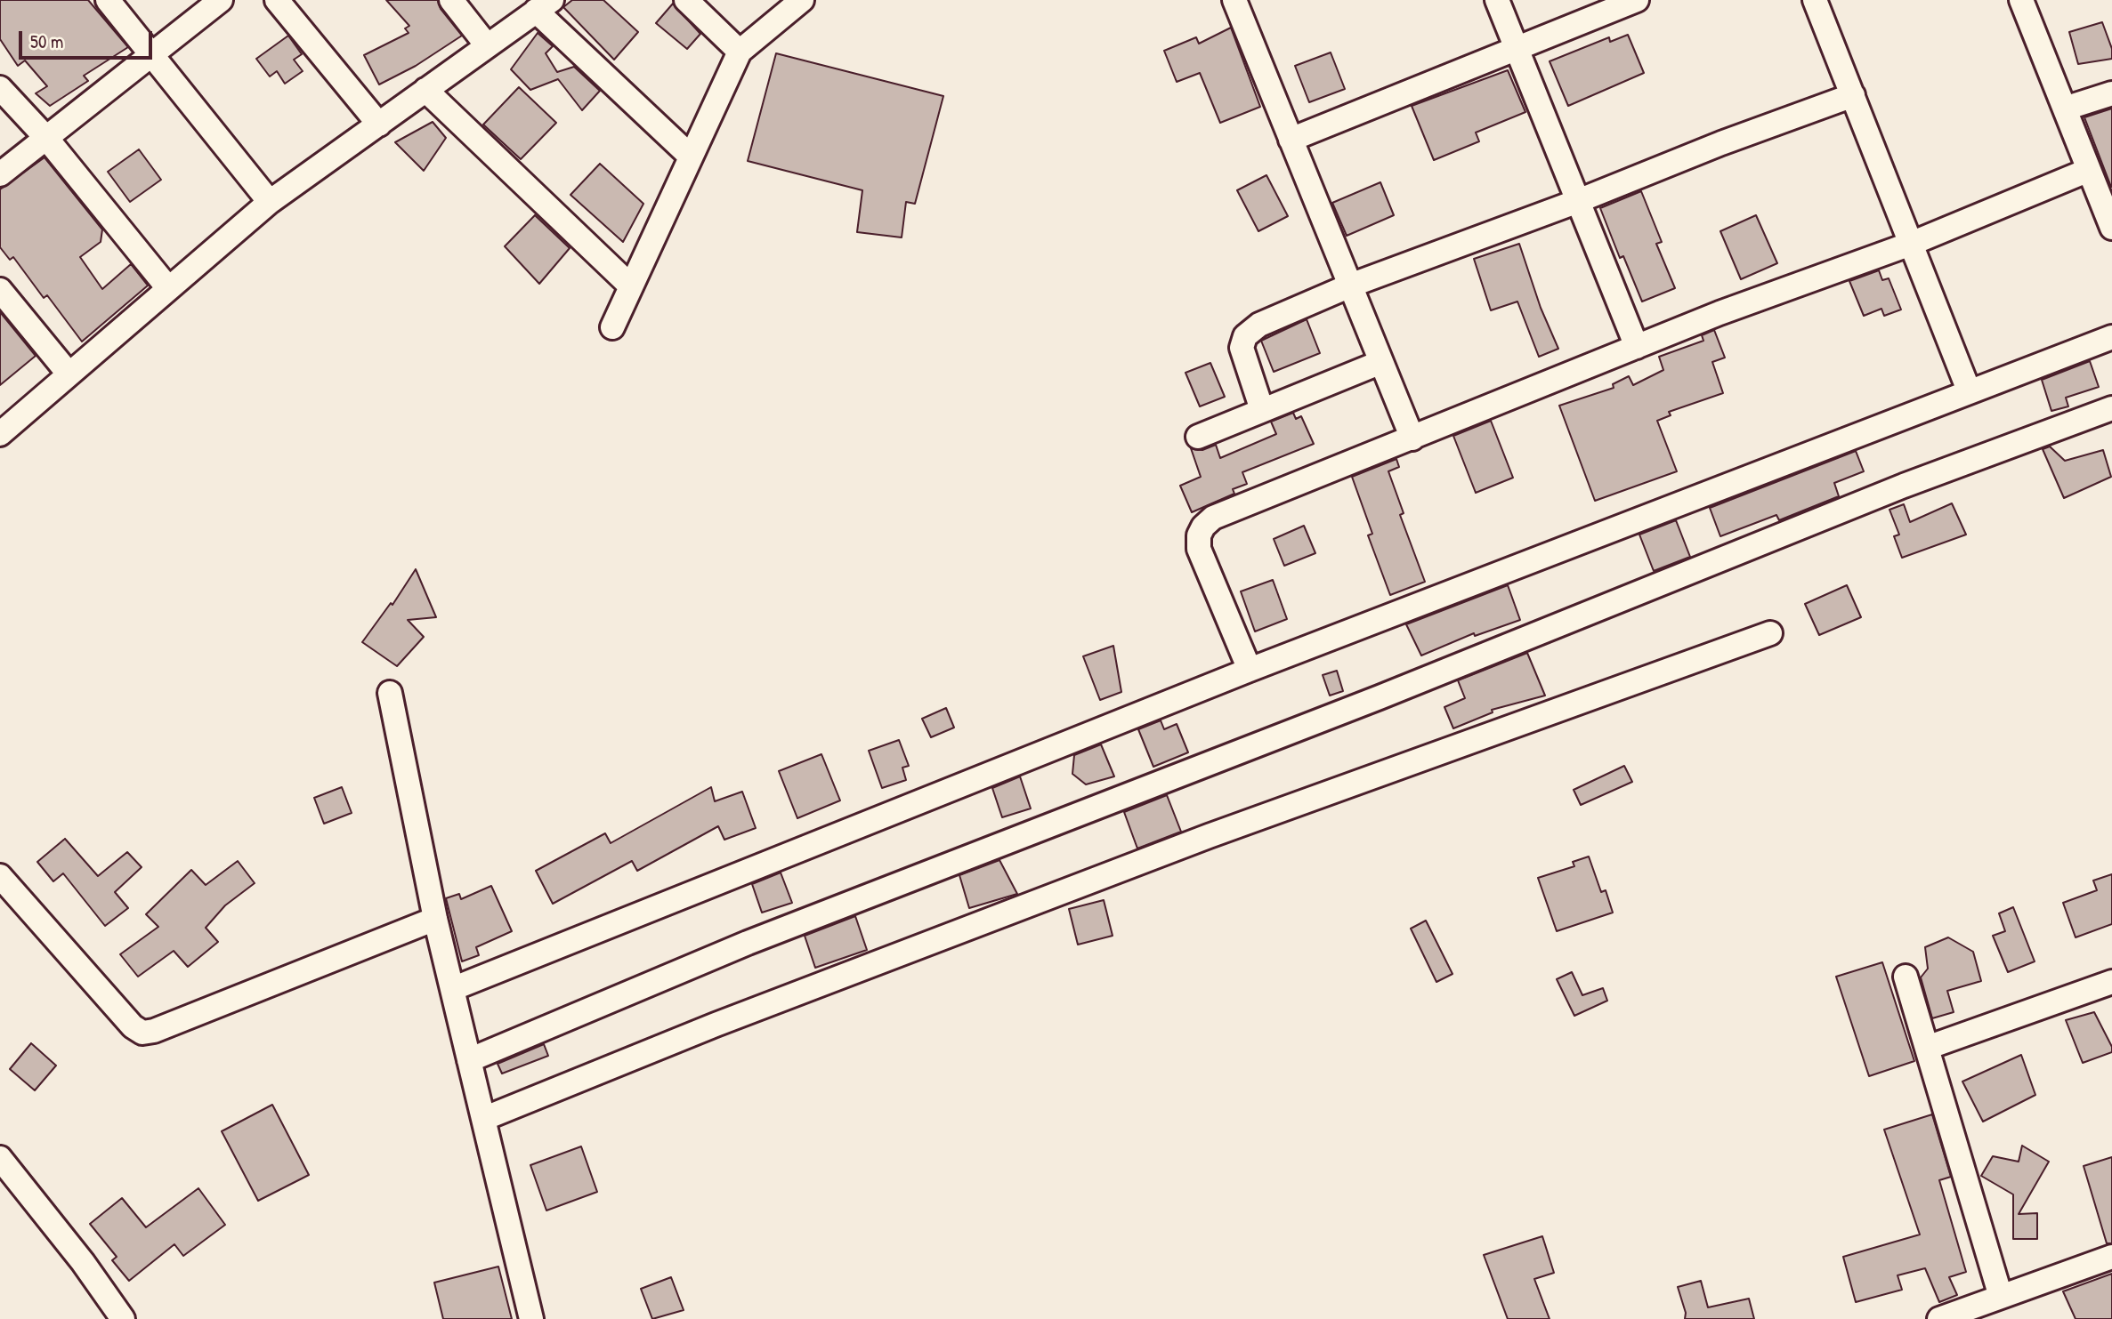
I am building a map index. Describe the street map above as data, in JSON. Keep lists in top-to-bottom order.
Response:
{
  "scale_bar": "50 m"
}
